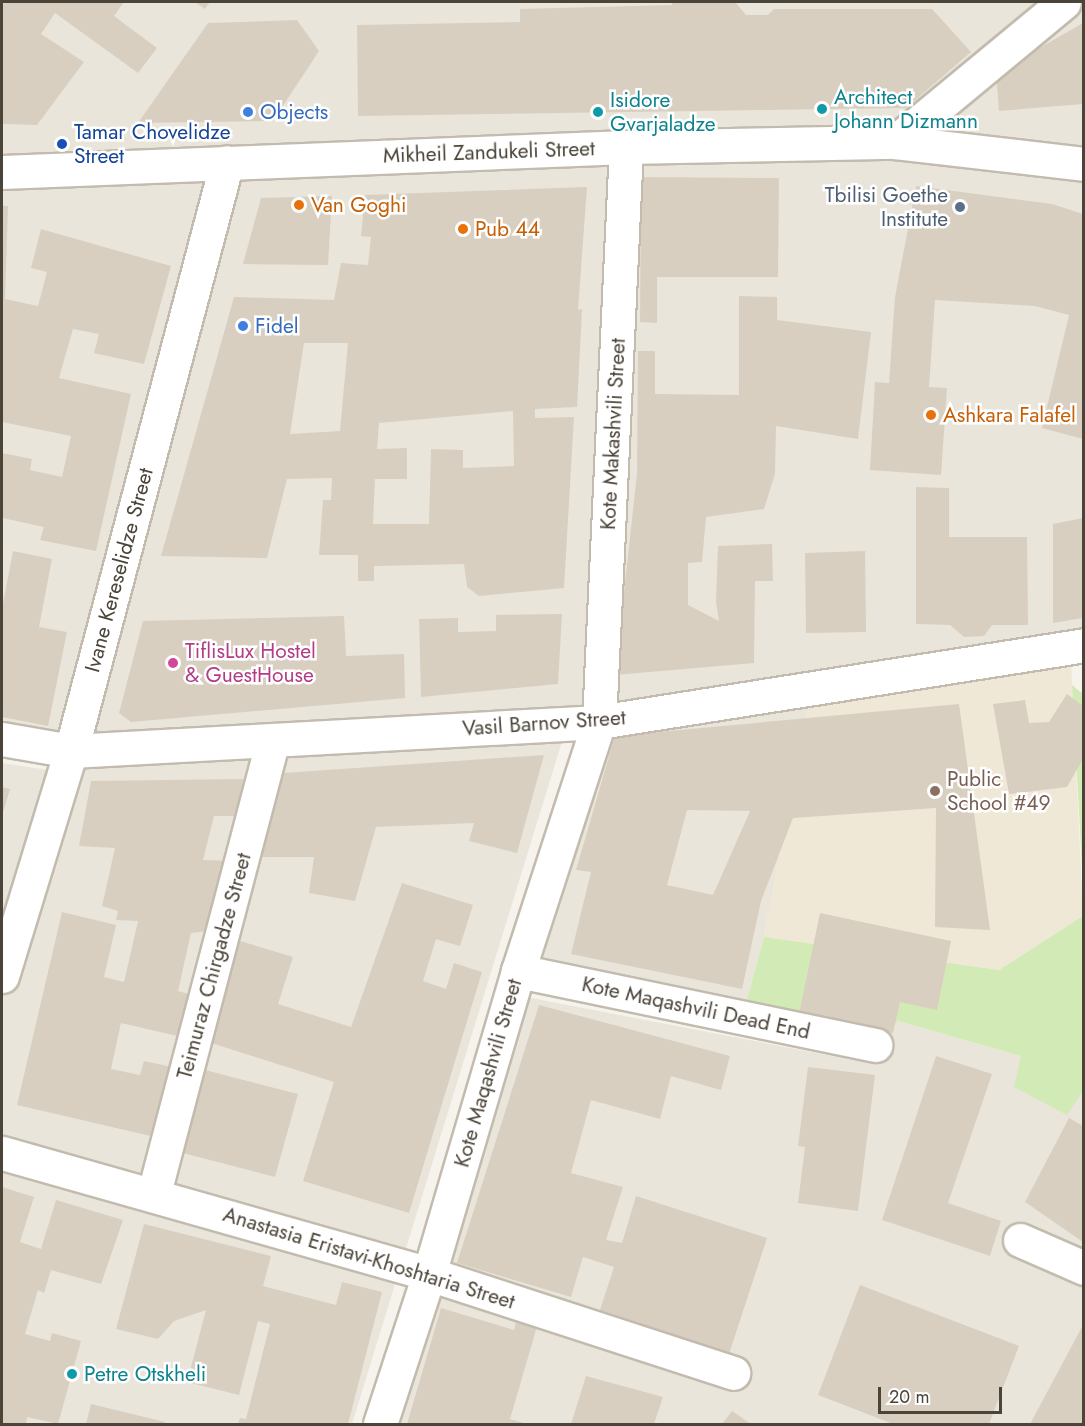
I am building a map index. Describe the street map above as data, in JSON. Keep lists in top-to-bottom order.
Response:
{
  "streets": {
    "street": [
      "Mikheil Zandukeli Street",
      "Kote Makashvili Street",
      "Ivane Kereselidze Street",
      "Vasil Barnov Street",
      "Teimuraz Chirgadze Street",
      "Kote Maqashvili Dead End",
      "Kote Maqashvili Street",
      "Anastasia Eristavi-Khoshtaria Street"
    ]
  },
  "crossings": [
    ["Mikheil Zandukeli Street", "Kote Makashvili Street"],
    ["Mikheil Zandukeli Street", "Ivane Kereselidze Street"],
    ["Kote Makashvili Street", "Vasil Barnov Street"],
    ["Kote Makashvili Street", "Kote Maqashvili Street"],
    ["Ivane Kereselidze Street", "Vasil Barnov Street"],
    ["Vasil Barnov Street", "Teimuraz Chirgadze Street"],
    ["Vasil Barnov Street", "Kote Maqashvili Street"],
    ["Teimuraz Chirgadze Street", "Anastasia Eristavi-Khoshtaria Street"],
    ["Kote Maqashvili Dead End", "Kote Maqashvili Street"],
    ["Kote Maqashvili Street", "Anastasia Eristavi-Khoshtaria Street"]
  ],
  "places": [
    "Architect Johann Dizmann",
    "Objects",
    "Isidore Gvarjaladze",
    "Tamar Chovelidze Street",
    "Van Goghi",
    "Tbilisi Goethe Institute",
    "Pub 44",
    "Fidel",
    "Ashkara Falafel",
    "TiflisLux Hostel & GuestHouse",
    "Public School #49",
    "Petre Otskheli"
  ],
  "scale_bar": "20 m"
}
